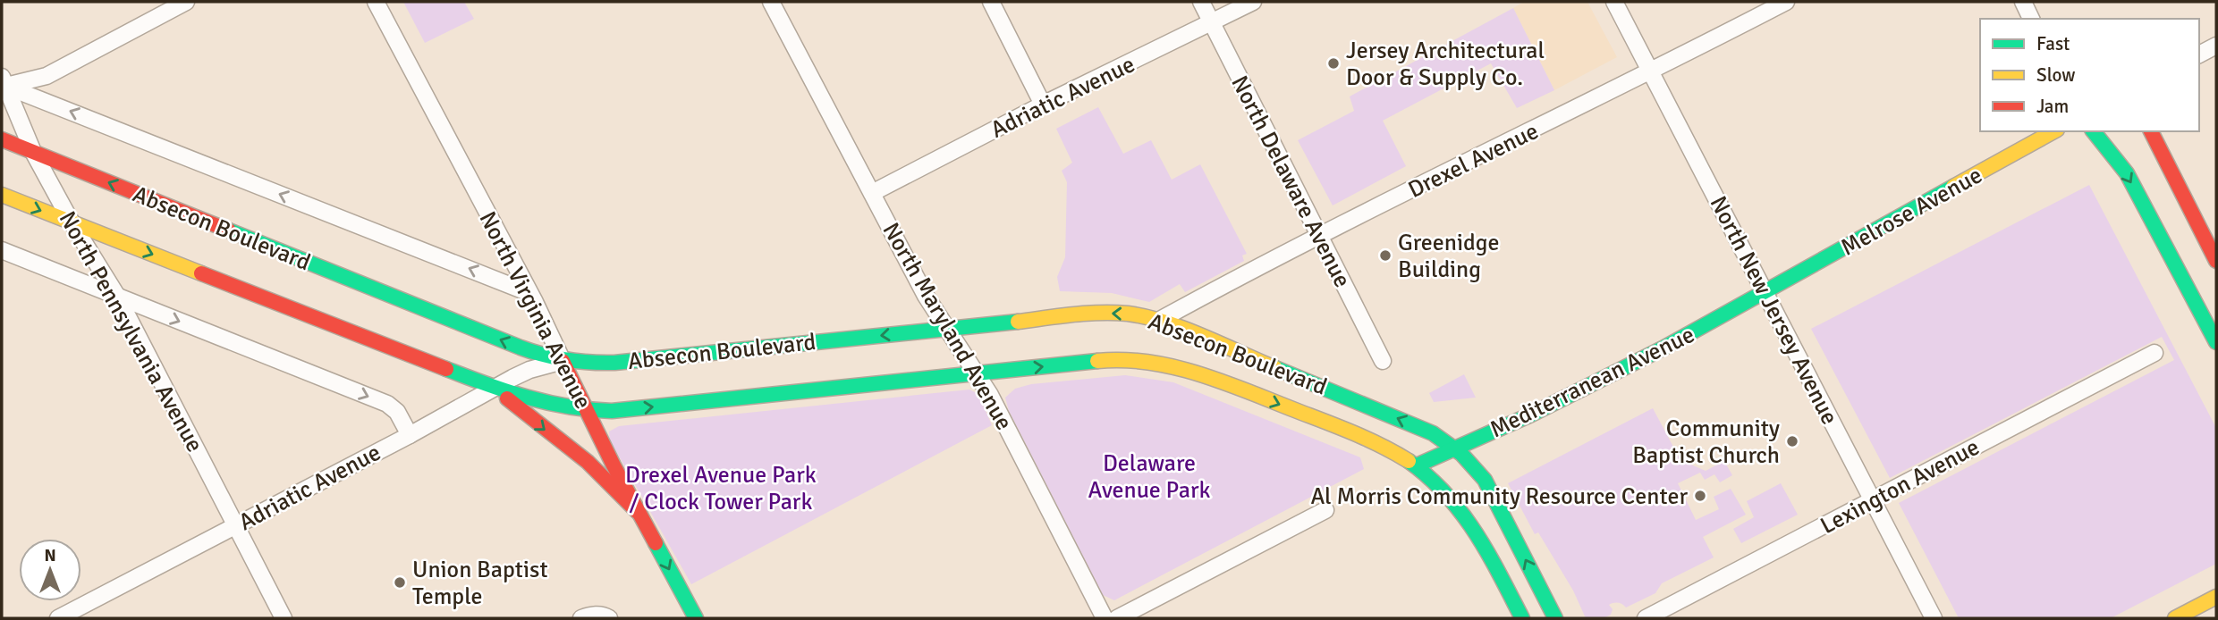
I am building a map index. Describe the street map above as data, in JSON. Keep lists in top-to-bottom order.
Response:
{
  "streets": {
    "main road": [
      "Melrose Avenue",
      "Absecon Boulevard",
      "North Virginia Avenue",
      "Mediterranean Avenue"
    ],
    "street": [
      "Adriatic Avenue",
      "Drexel Avenue",
      "North Delaware Avenue",
      "North New Jersey Avenue",
      "North Maryland Avenue",
      "North Pennsylvania Avenue",
      "Lexington Avenue"
    ]
  },
  "crossings": [
    ["Adriatic Avenue", "North Delaware Avenue"],
    ["Adriatic Avenue", "Absecon Boulevard"],
    ["Adriatic Avenue", "North Virginia Avenue"],
    ["Adriatic Avenue", "North Maryland Avenue"],
    ["Adriatic Avenue", "North Pennsylvania Avenue"],
    ["Drexel Avenue", "North Delaware Avenue"],
    ["Drexel Avenue", "Absecon Boulevard"],
    ["Drexel Avenue", "North New Jersey Avenue"],
    ["Melrose Avenue", "North New Jersey Avenue"],
    ["Melrose Avenue", "Mediterranean Avenue"],
    ["Absecon Boulevard", "North Virginia Avenue"],
    ["Absecon Boulevard", "North Maryland Avenue"],
    ["Absecon Boulevard", "North Pennsylvania Avenue"],
    ["Absecon Boulevard", "Mediterranean Avenue"],
    ["North New Jersey Avenue", "Mediterranean Avenue"],
    ["North New Jersey Avenue", "Lexington Avenue"]
  ],
  "parks": ["Delaware Avenue Park", "Drexel Avenue Park / Clock Tower Park"],
  "places": [
    "Jersey Architectural Door & Supply Co.",
    "Greenidge Building",
    "Community Baptist Church",
    "Al Morris Community Resource Center",
    "Union Baptist Temple"
  ],
  "legend": ["Fast", "Slow", "Jam"],
  "north": "top"
}
